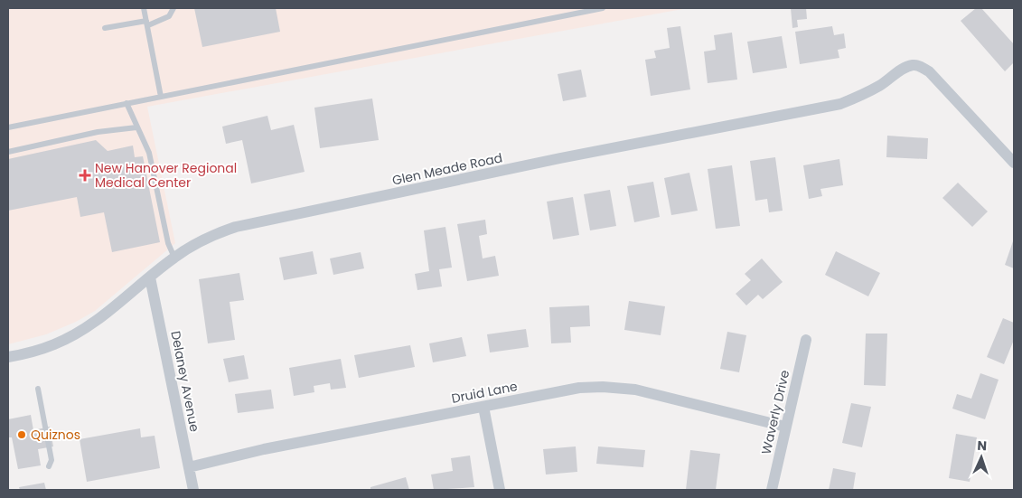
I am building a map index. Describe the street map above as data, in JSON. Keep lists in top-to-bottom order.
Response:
{
  "streets": {
    "street": [
      "Glen Meade Road",
      "Delaney Avenue",
      "Druid Lane",
      "Waverly Drive"
    ]
  },
  "crossings": [
    ["Glen Meade Road", "Delaney Avenue"],
    ["Delaney Avenue", "Druid Lane"],
    ["Druid Lane", "Waverly Drive"]
  ],
  "places": {
    "health": ["New Hanover Regional Medical Center"],
    "other": ["Quiznos"]
  },
  "north": "top"
}
